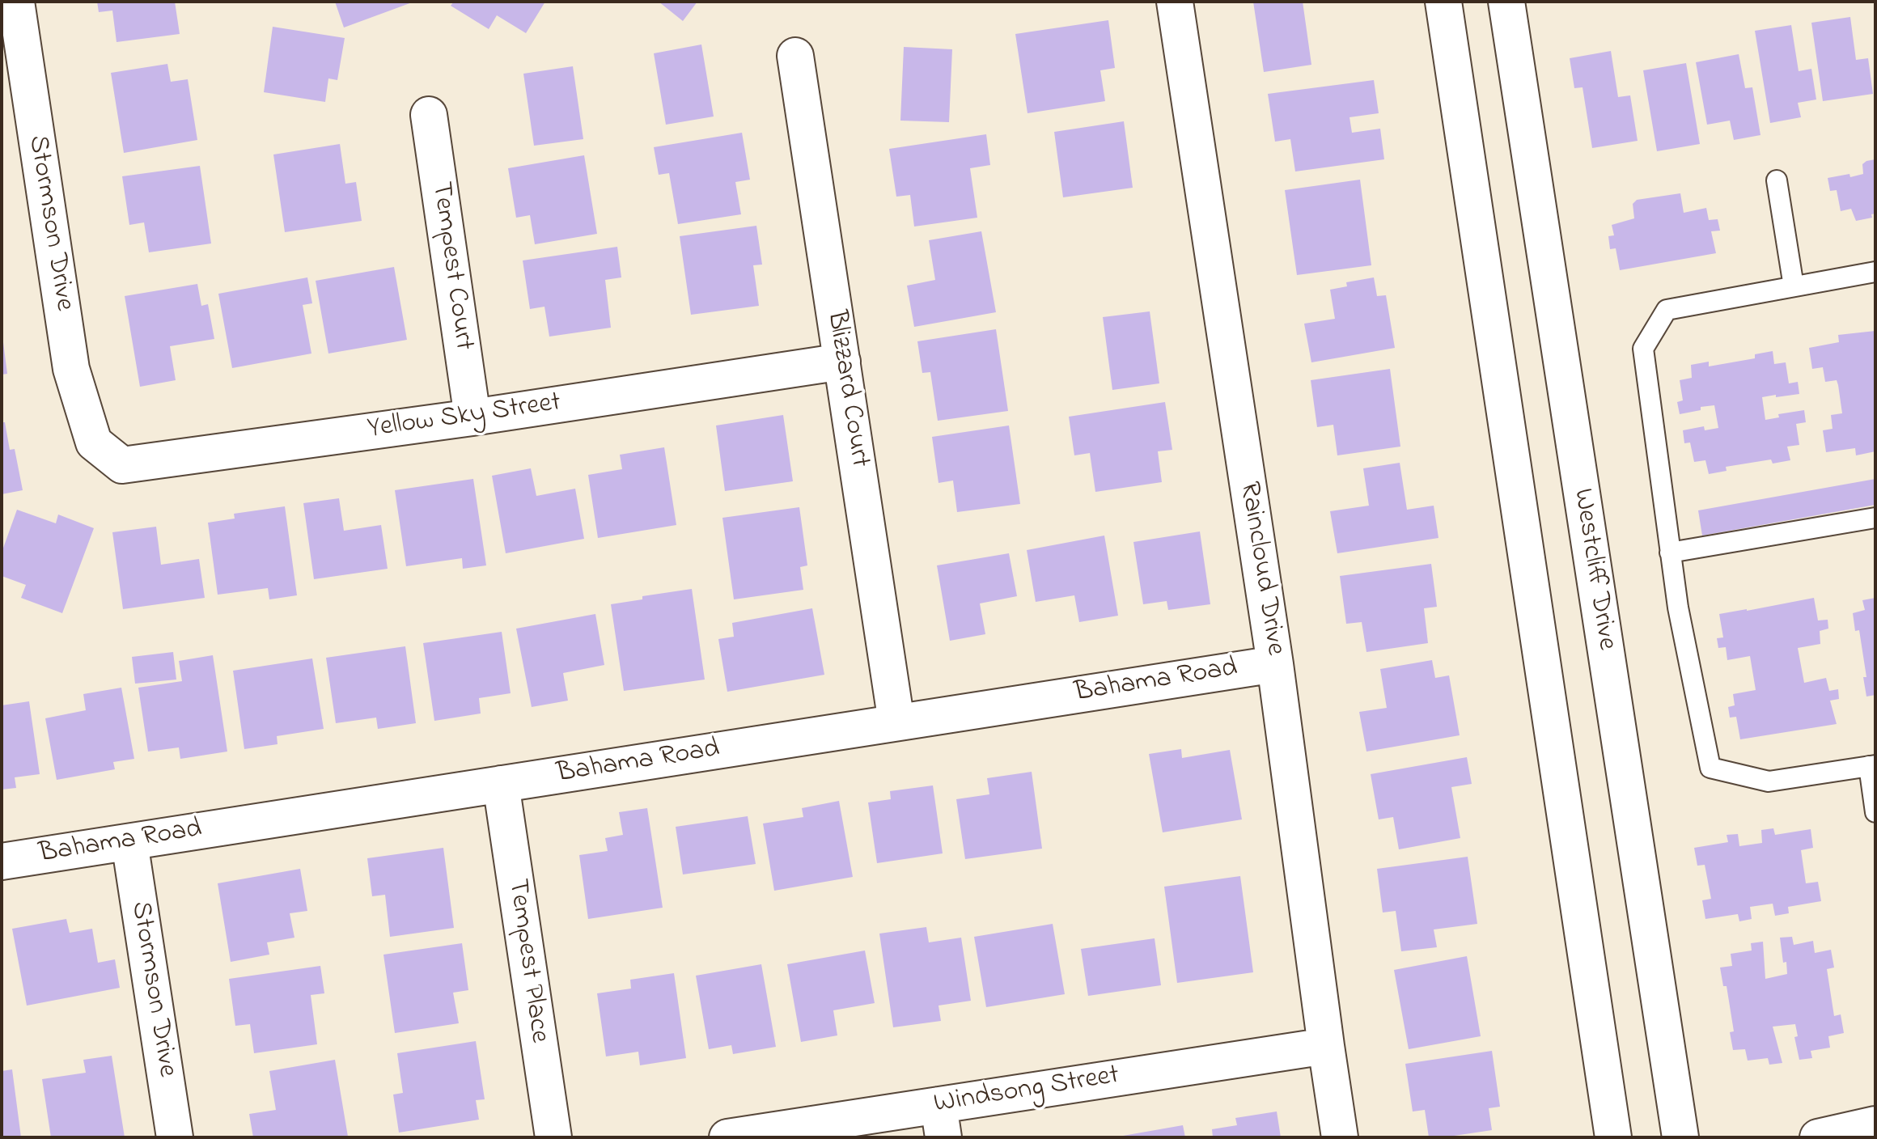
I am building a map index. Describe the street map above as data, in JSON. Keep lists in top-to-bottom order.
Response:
{
  "streets": {
    "street": [
      "Stormson Drive",
      "Tempest Court",
      "Blizzard Court",
      "Yellow Sky Street",
      "Raincloud Drive",
      "Westcliff Drive",
      "Bahama Road",
      "Tempest Place",
      "Windsong Street"
    ]
  },
  "crossings": [
    ["Stormson Drive", "Yellow Sky Street"],
    ["Stormson Drive", "Bahama Road"],
    ["Tempest Court", "Yellow Sky Street"],
    ["Blizzard Court", "Yellow Sky Street"],
    ["Blizzard Court", "Bahama Road"],
    ["Raincloud Drive", "Bahama Road"],
    ["Raincloud Drive", "Windsong Street"],
    ["Bahama Road", "Tempest Place"]
  ]
}
